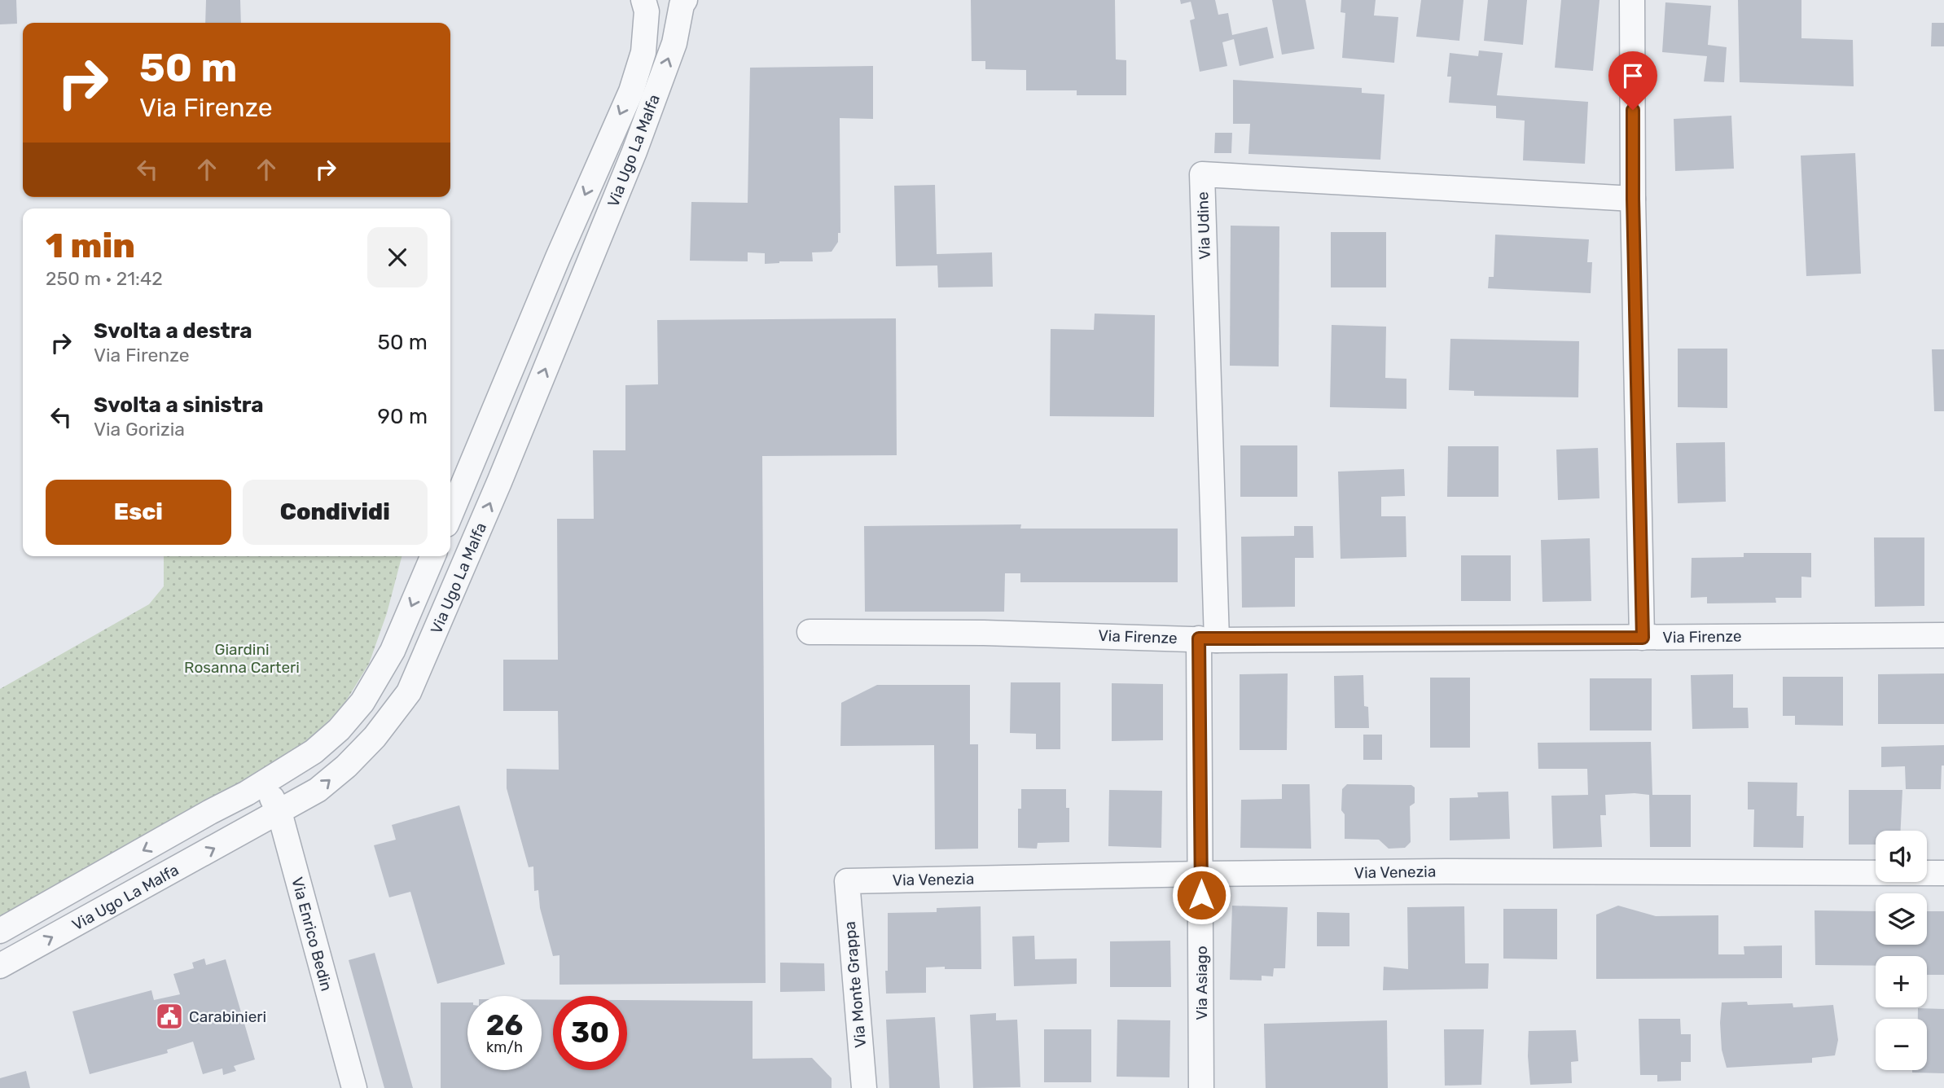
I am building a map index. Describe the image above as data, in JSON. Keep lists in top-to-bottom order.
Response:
{
  "streets": {
    "street": [
      "Via Ugo La Malfa",
      "Via Udine",
      "Via Firenze",
      "Via Venezia",
      "Via Enrico Bedin",
      "Via Asiago",
      "Via Monte Grappa"
    ]
  },
  "crossings": [
    ["Via Ugo La Malfa", "Via Enrico Bedin"],
    ["Via Udine", "Via Firenze"],
    ["Via Udine", "Via Asiago"],
    ["Via Firenze", "Via Asiago"],
    ["Via Venezia", "Via Asiago"],
    ["Via Venezia", "Via Monte Grappa"]
  ],
  "parks": ["Giardini Rosanna Carteri"],
  "places": {
    "public building": ["Carabinieri"]
  },
  "page": {
    "turn": ["50 m", "Via Firenze"],
    "heading": ["1 min", "250 m · 21:42"],
    "list": [
      {
        "name": "Svolta a destra",
        "note": "Via Firenze",
        "value": "50 m"
      },
      {
        "name": "Svolta a sinistra",
        "note": "Via Gorizia",
        "value": "90 m"
      }
    ],
    "buttons": ["Esci", "Condividi"],
    "map_buttons": ["+", "−"],
    "speed": "26 km/h",
    "limit": "30"
  }
}
